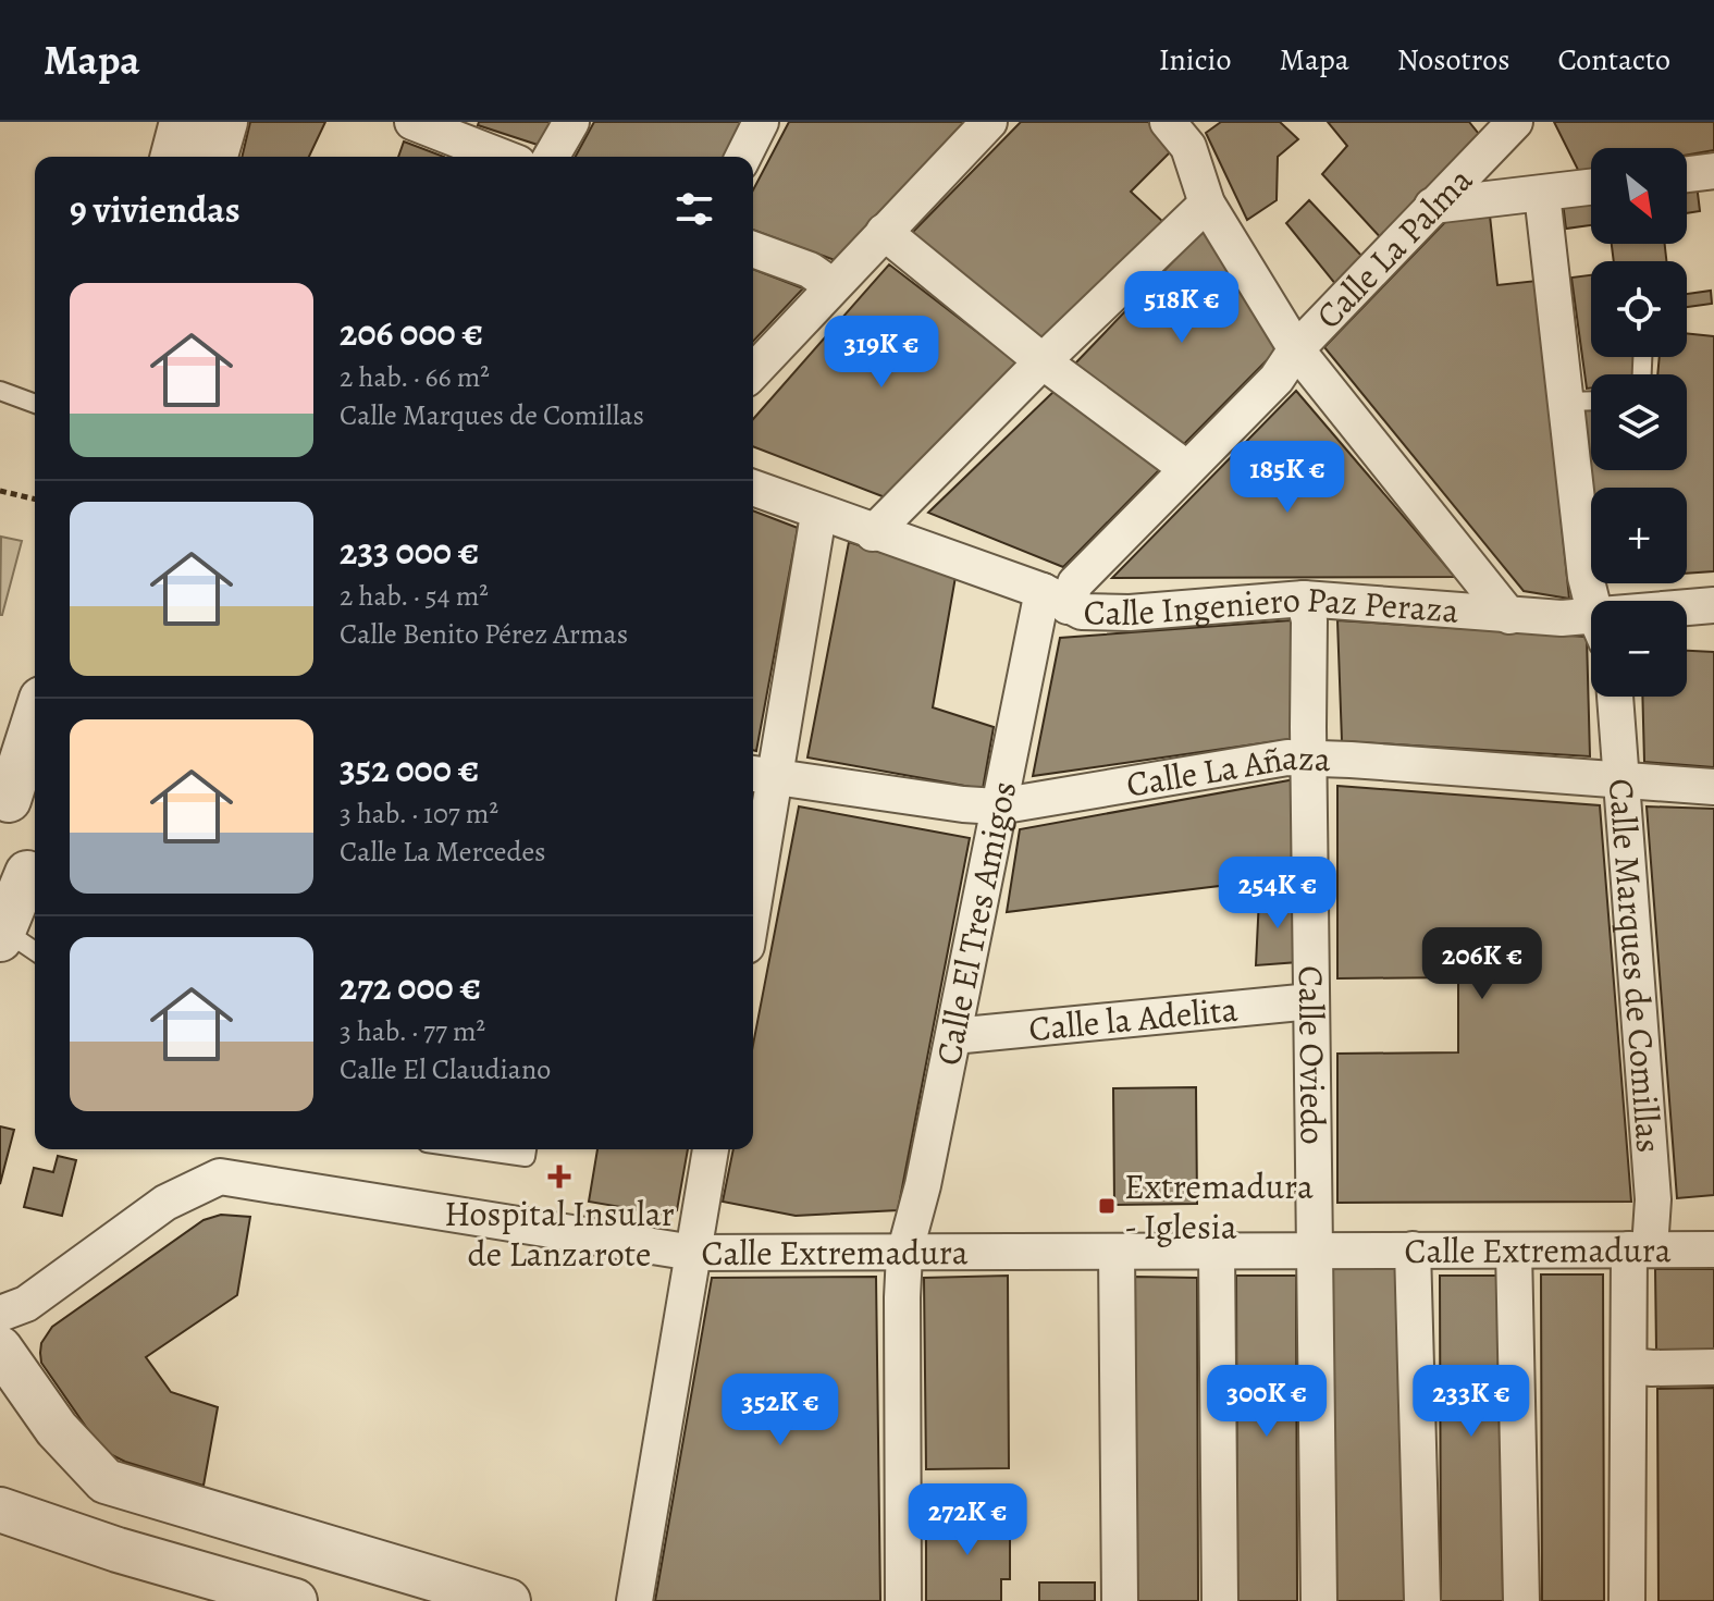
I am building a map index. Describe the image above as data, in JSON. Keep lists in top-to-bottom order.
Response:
{
  "streets": {
    "street": [
      "Calle La Palma",
      "Calle Ingeniero Paz Peraza",
      "Calle La Añaza",
      "Calle El Tres Amigos",
      "Calle Marques de Comillas",
      "Calle la Adelita",
      "Calle Oviedo",
      "Calle Extremadura"
    ]
  },
  "crossings": [
    ["Calle La Palma", "Calle Ingeniero Paz Peraza"],
    ["Calle La Palma", "Calle El Tres Amigos"],
    ["Calle Ingeniero Paz Peraza", "Calle El Tres Amigos"],
    ["Calle Ingeniero Paz Peraza", "Calle Oviedo"],
    ["Calle La Añaza", "Calle El Tres Amigos"],
    ["Calle La Añaza", "Calle Marques de Comillas"],
    ["Calle La Añaza", "Calle Oviedo"],
    ["Calle El Tres Amigos", "Calle la Adelita"],
    ["Calle El Tres Amigos", "Calle Extremadura"],
    ["Calle Marques de Comillas", "Calle Extremadura"],
    ["Calle la Adelita", "Calle Oviedo"],
    ["Calle Oviedo", "Calle Extremadura"]
  ],
  "places": {
    "health": ["Hospital Insular de Lanzarote"],
    "transit": ["Extremadura - Iglesia"]
  },
  "north": "bottom right",
  "page": {
    "header": "Mapa",
    "nav": [
      "Inicio",
      "Mapa",
      "Nosotros",
      "Contacto"
    ],
    "map_buttons": ["+", "−"],
    "heading": "9 viviendas",
    "list": [
      {
        "name": "206 000 €",
        "note": "2 hab. · 66 m² · Calle Marques de Comillas"
      },
      {
        "name": "233 000 €",
        "note": "2 hab. · 54 m² · Calle Benito Pérez Armas"
      },
      {
        "name": "352 000 €",
        "note": "3 hab. · 107 m² · Calle La Mercedes"
      },
      {
        "name": "272 000 €",
        "note": "3 hab. · 77 m² · Calle El Claudiano"
      }
    ],
    "price": [
      "518K €",
      "319K €",
      "185K €",
      "254K €",
      "206K €",
      "300K €",
      "233K €",
      "352K €",
      "272K €"
    ]
  }
}
